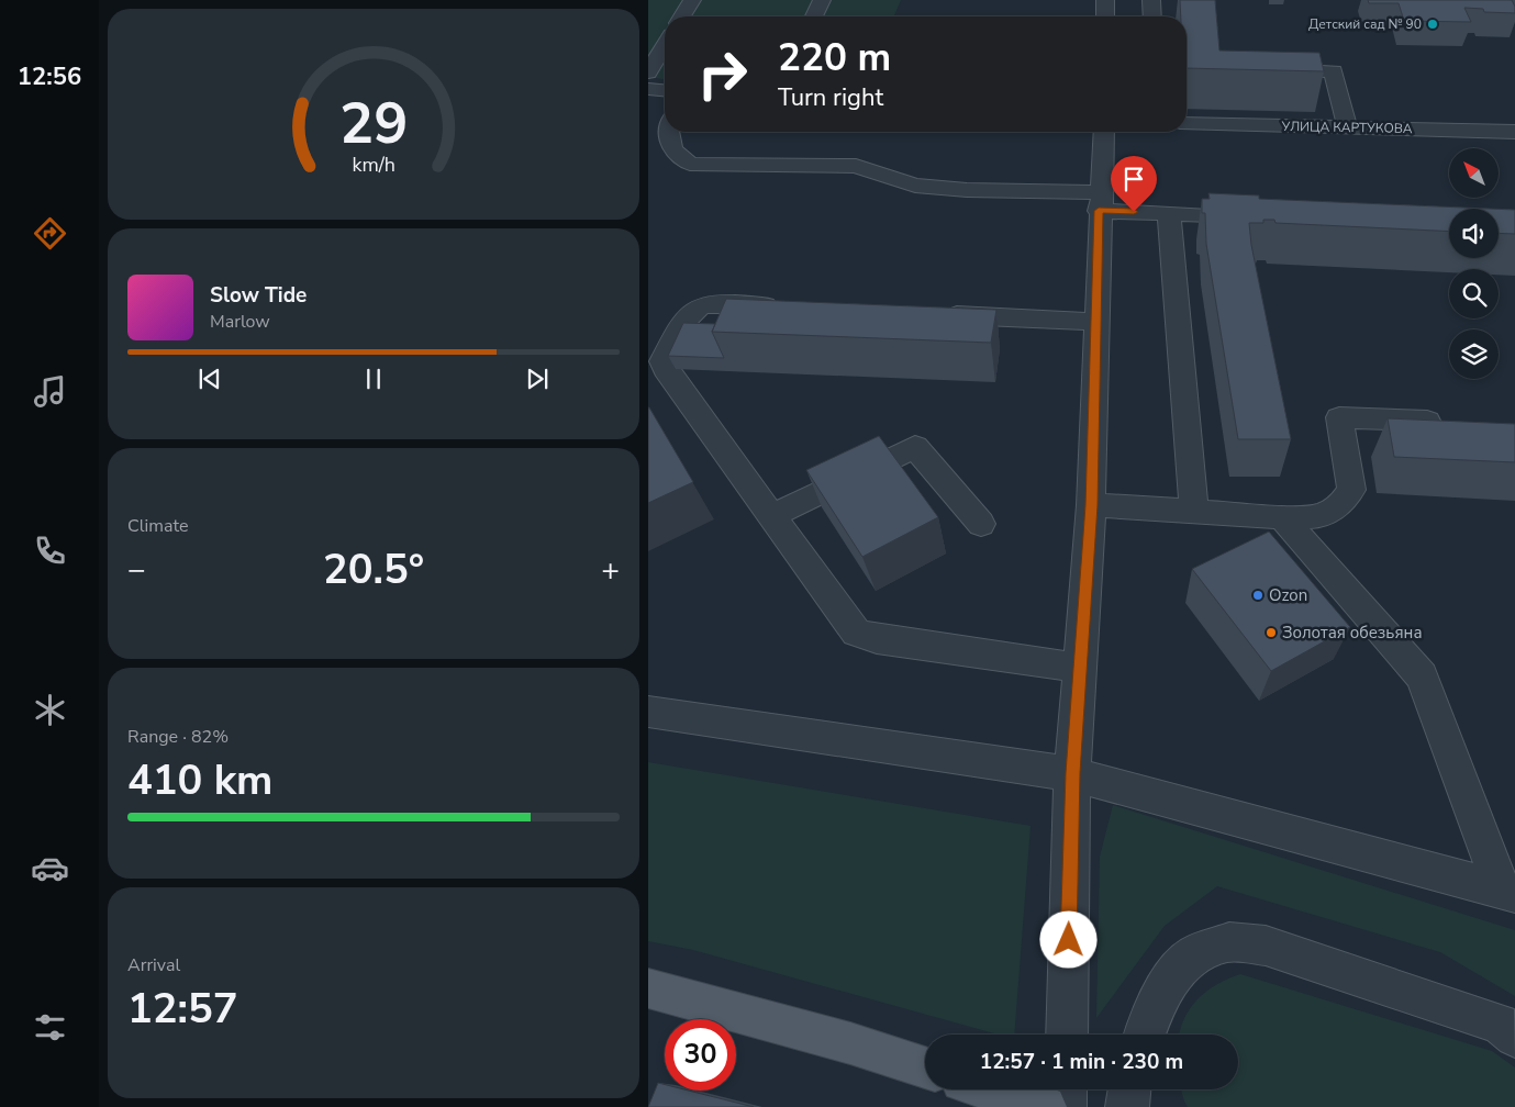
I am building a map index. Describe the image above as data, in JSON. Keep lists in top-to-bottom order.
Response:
{
  "streets": {
    "street": ["УЛИЦА КАРТУКОВА"]
  },
  "places": ["Детский сад № 90", "Ozon", "Золотая обезьяна"],
  "north": "top left",
  "page": {
    "tabs": "12:56",
    "turn": ["220 m", "Turn right"],
    "song": ["Slow Tide", "Marlow"],
    "tile": [
      "Climate",
      ["Range · 82%", "410 km"],
      ["Arrival", "12:57"]
    ],
    "heat": ["−", "20.5°", "+"],
    "limit": "30",
    "trip": "12:57 · 1 min · 230 m",
    "gauge": ["29", "km/h"]
  }
}
